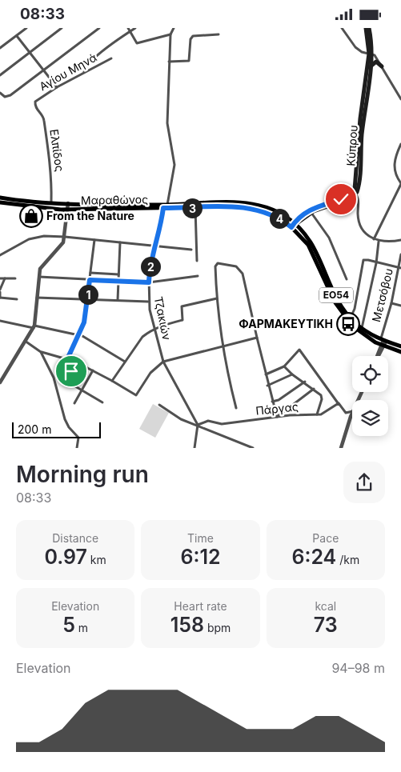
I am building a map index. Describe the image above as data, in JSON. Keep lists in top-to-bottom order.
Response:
{
  "streets": {
    "main road": ["Κύπρου", "Μαραθώνος", "ΕΟ54"],
    "street": [
      "Αγίου Μηνά",
      "Ελπίδος",
      "Μετσόβου",
      "Τζακιών",
      "Πάργας"
    ]
  },
  "crossings": [
    ["Αγίου Μηνά", "Ελπίδος"],
    ["Ελπίδος", "Μαραθώνος"],
    ["Μαραθώνος", "Μετσόβου"],
    ["Μαραθώνος", "Τζακιών"],
    ["Τζακιών", "Πάργας"]
  ],
  "places": {
    "shop": ["From the Nature"],
    "bus stop": ["ΦΑΡΜΑΚΕΥΤΙΚΗ"]
  },
  "scale_bar": "200 m",
  "page": {
    "status": "08:33",
    "pins": [
      "3",
      "4",
      "2",
      "1"
    ],
    "scale": "200 m",
    "heading": ["Morning run", "08:33"],
    "stats": [
      ["Distance", "0.97 km"],
      ["Time", "6:12"],
      ["Pace", "6:24 /km"],
      ["Elevation", "5 m"],
      ["Heart rate", "158 bpm"],
      ["kcal", "73"]
    ],
    "chart": ["Elevation", "94–98 m"]
  }
}
